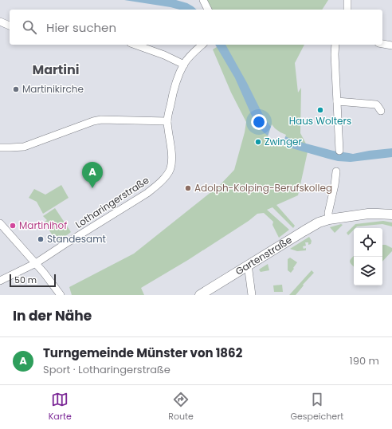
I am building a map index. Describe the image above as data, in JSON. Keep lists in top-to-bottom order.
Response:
{
  "streets": {
    "street": ["Lotharingerstraße", "Gartenstraße"]
  },
  "districts": ["Martini"],
  "places": [
    "Martinikirche",
    "Haus Wolters",
    "Zwinger",
    "Adolph-Kolping-Berufskolleg",
    "Martinihof",
    "Standesamt"
  ],
  "scale_bar": "50 m",
  "page": {
    "search": "Hier suchen",
    "pins": "A",
    "scale": "50 m",
    "heading": "In der Nähe",
    "list": [
      {
        "mark": "A",
        "name": "Turngemeinde Münster von 1862",
        "note": "Sport · Lotharingerstraße",
        "value": "190 m"
      }
    ],
    "nav": ["Karte", "Route", "Gespeichert"]
  }
}
